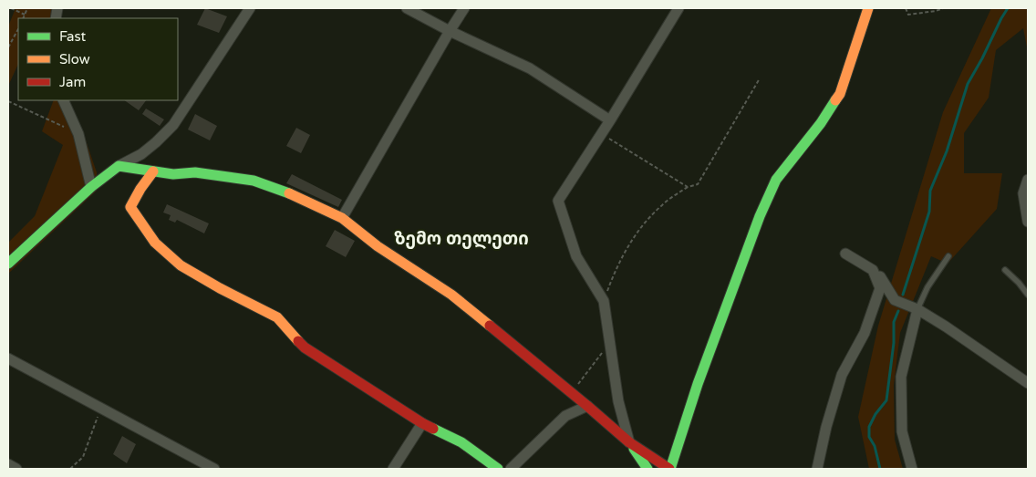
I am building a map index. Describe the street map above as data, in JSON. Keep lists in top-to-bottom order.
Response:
{
  "districts": ["ზემო თელეთი"],
  "legend": ["Fast", "Slow", "Jam"]
}
